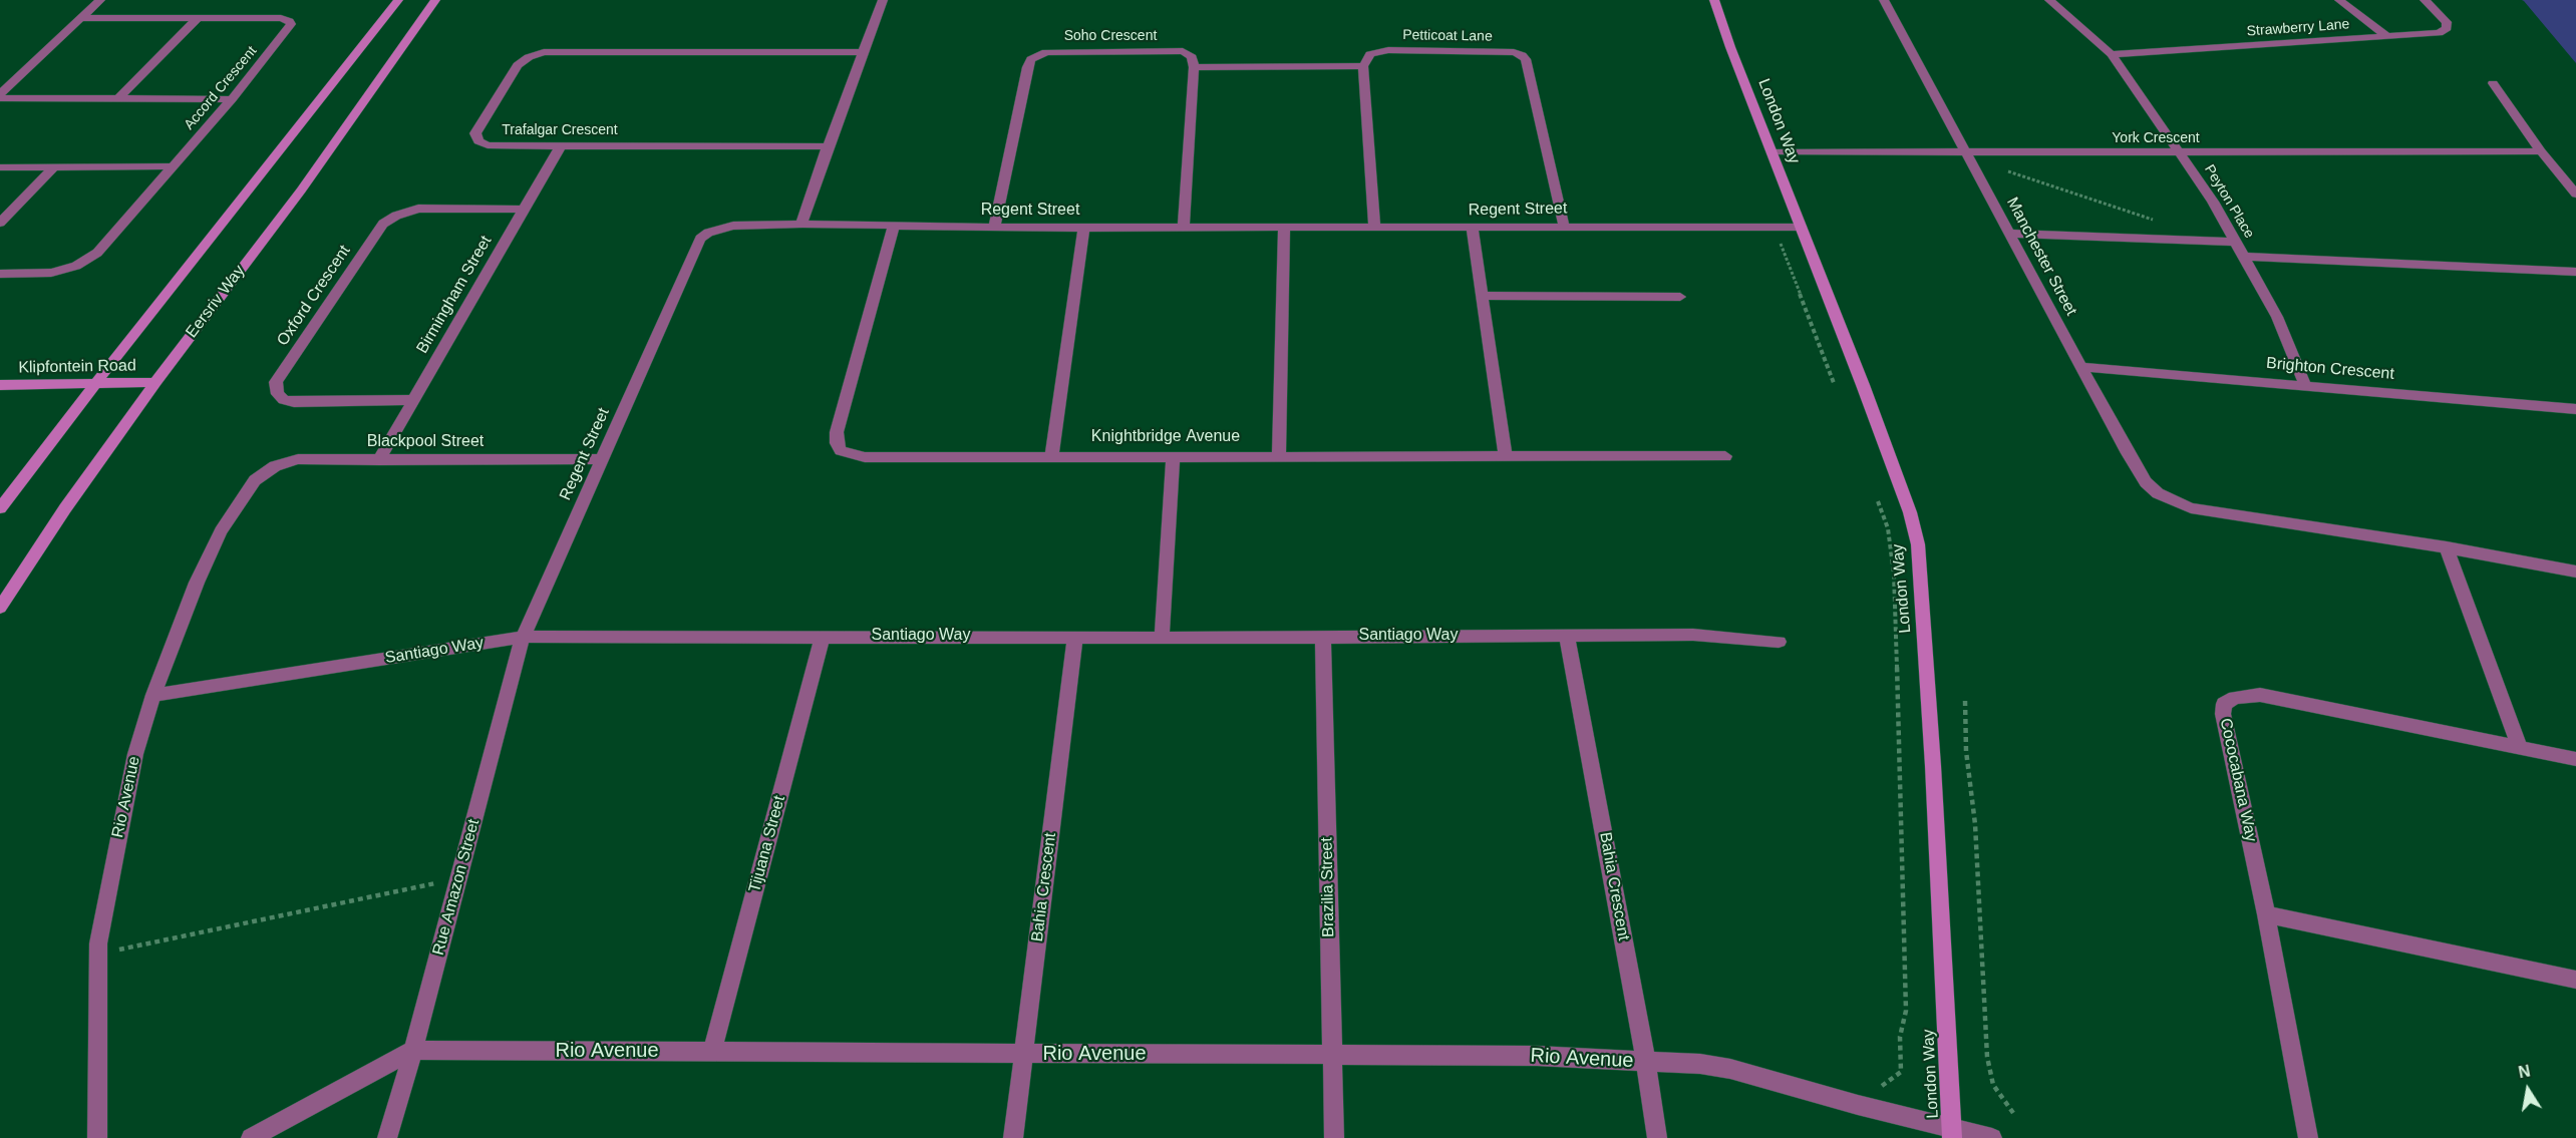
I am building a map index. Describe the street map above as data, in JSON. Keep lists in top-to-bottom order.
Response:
{
  "streets": {
    "main road": ["London Way", "Eersriv Way", "Klipfontein Road"],
    "street": [
      "Strawberry Lane",
      "Soho Crescent",
      "Petticoat Lane",
      "Accord Crescent",
      "Trafalgar Crescent",
      "York Crescent",
      "Peyton Place",
      "Regent Street",
      "Manchester Street",
      "Birmingham Street",
      "Oxford Crescent",
      "Brighton Crescent",
      "Knightbridge Avenue",
      "Blackpool Street",
      "Santiago Way",
      "Cococabana Way",
      "Rio Avenue",
      "Tijuana Street",
      "Bahia Crescent",
      "Rue Amazon Street",
      "Brazilia Street"
    ]
  },
  "crossings": [
    ["Strawberry Lane", "Peyton Place"],
    ["Soho Crescent", "Regent Street"],
    ["Petticoat Lane", "Regent Street"],
    ["London Way", "York Crescent"],
    ["London Way", "Regent Street"],
    ["London Way", "Rio Avenue"],
    ["Trafalgar Crescent", "Birmingham Street"],
    ["York Crescent", "Peyton Place"],
    ["York Crescent", "Manchester Street"],
    ["Peyton Place", "Brighton Crescent"],
    ["Regent Street", "Knightbridge Avenue"],
    ["Regent Street", "Blackpool Street"],
    ["Regent Street", "Santiago Way"],
    ["Regent Street", "Rue Amazon Street"],
    ["Manchester Street", "Brighton Crescent"],
    ["Birmingham Street", "Oxford Crescent"],
    ["Birmingham Street", "Blackpool Street"],
    ["Eersriv Way", "Klipfontein Road"],
    ["Blackpool Street", "Rio Avenue"],
    ["Santiago Way", "Rio Avenue"],
    ["Santiago Way", "Tijuana Street"],
    ["Santiago Way", "Bahia Crescent"],
    ["Santiago Way", "Rue Amazon Street"],
    ["Santiago Way", "Brazilia Street"],
    ["Rio Avenue", "Tijuana Street"],
    ["Rio Avenue", "Bahia Crescent"],
    ["Rio Avenue", "Rue Amazon Street"],
    ["Rio Avenue", "Brazilia Street"]
  ],
  "north": "top"
}
